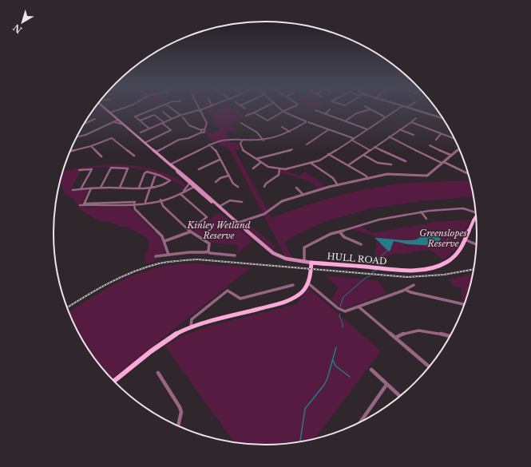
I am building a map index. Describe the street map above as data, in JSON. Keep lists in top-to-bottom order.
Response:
{
  "streets": {
    "main road": ["HULL ROAD"]
  },
  "parks": ["Kinley Wetland Reserve", "Greenslopes Reserve"],
  "north": "bottom left"
}
